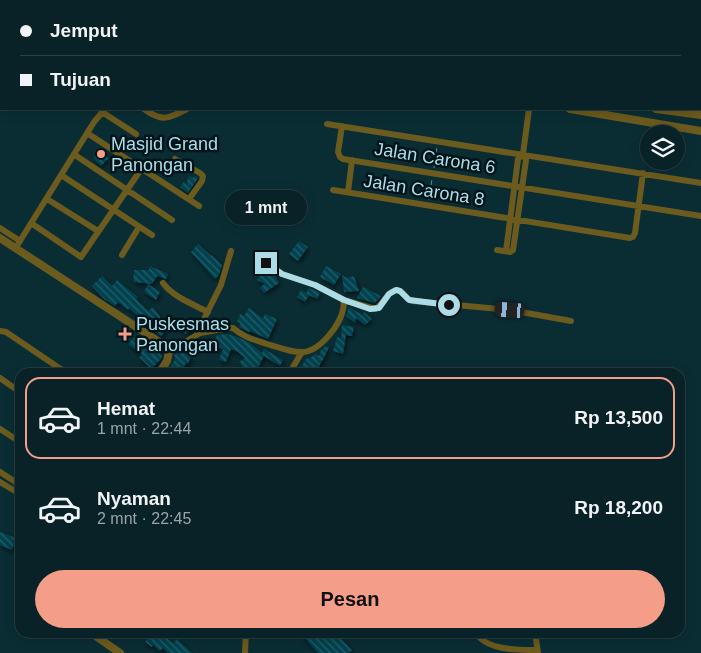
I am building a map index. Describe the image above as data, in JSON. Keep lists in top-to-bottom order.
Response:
{
  "streets": {
    "street": ["Jalan Carona 6", "Jalan Carona 8"]
  },
  "crossings": [
    ["Jalan Carona 6", "Jalan Carona 8"]
  ],
  "places": {
    "other": ["Masjid Grand Panongan"],
    "health": ["Puskesmas Panongan"]
  },
  "page": {
    "banner": ["Jemput", "Tujuan"],
    "bubble": "1 mnt",
    "list": [
      {
        "name": "Hemat",
        "note": "1 mnt · 22:44",
        "value": "Rp 13,500"
      },
      {
        "name": "Nyaman",
        "note": "2 mnt · 22:45",
        "value": "Rp 18,200"
      }
    ],
    "buttons": "Pesan"
  }
}
